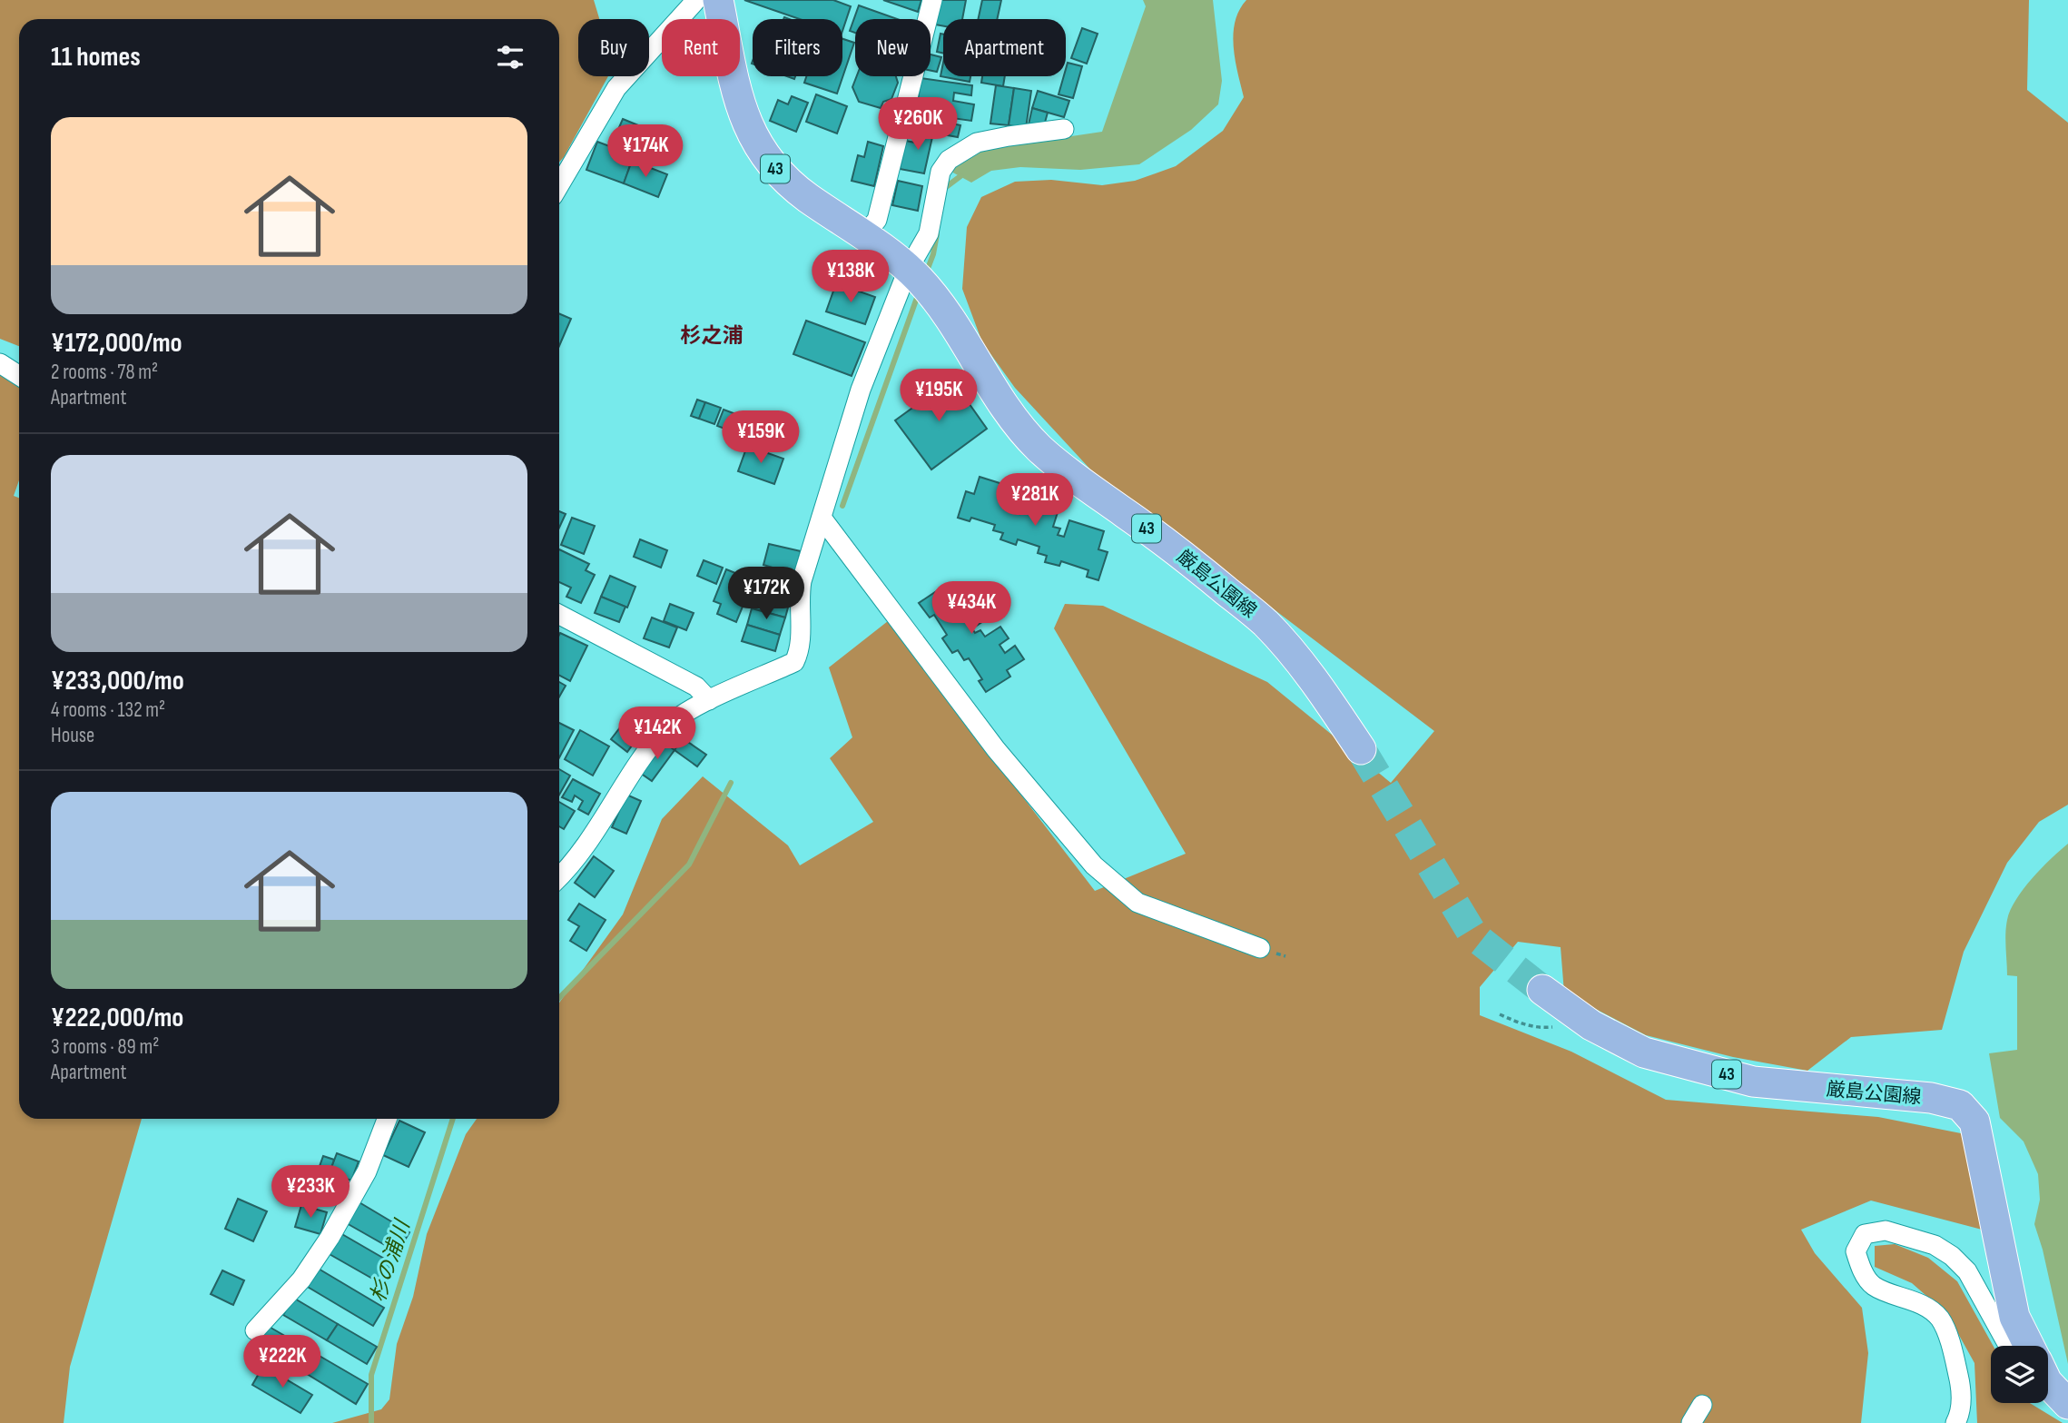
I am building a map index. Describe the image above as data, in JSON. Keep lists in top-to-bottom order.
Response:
{
  "streets": {
    "main road": ["43", "厳島公園線"]
  },
  "districts": ["杉之浦"],
  "water": ["杉の浦川"],
  "page": {
    "chip": [
      "Buy",
      "Rent",
      "Filters",
      "New",
      "Apartment"
    ],
    "heading": "11 homes",
    "list": [
      {
        "name": "¥172,000/mo",
        "note": "2 rooms · 78 m² · Apartment"
      },
      {
        "name": "¥233,000/mo",
        "note": "4 rooms · 132 m² · House"
      },
      {
        "name": "¥222,000/mo",
        "note": "3 rooms · 89 m² · Apartment"
      }
    ],
    "price": [
      "¥260K",
      "¥174K",
      "¥138K",
      "¥195K",
      "¥159K",
      "¥281K",
      "¥172K",
      "¥434K",
      "¥142K",
      "¥233K",
      "¥222K"
    ]
  }
}
